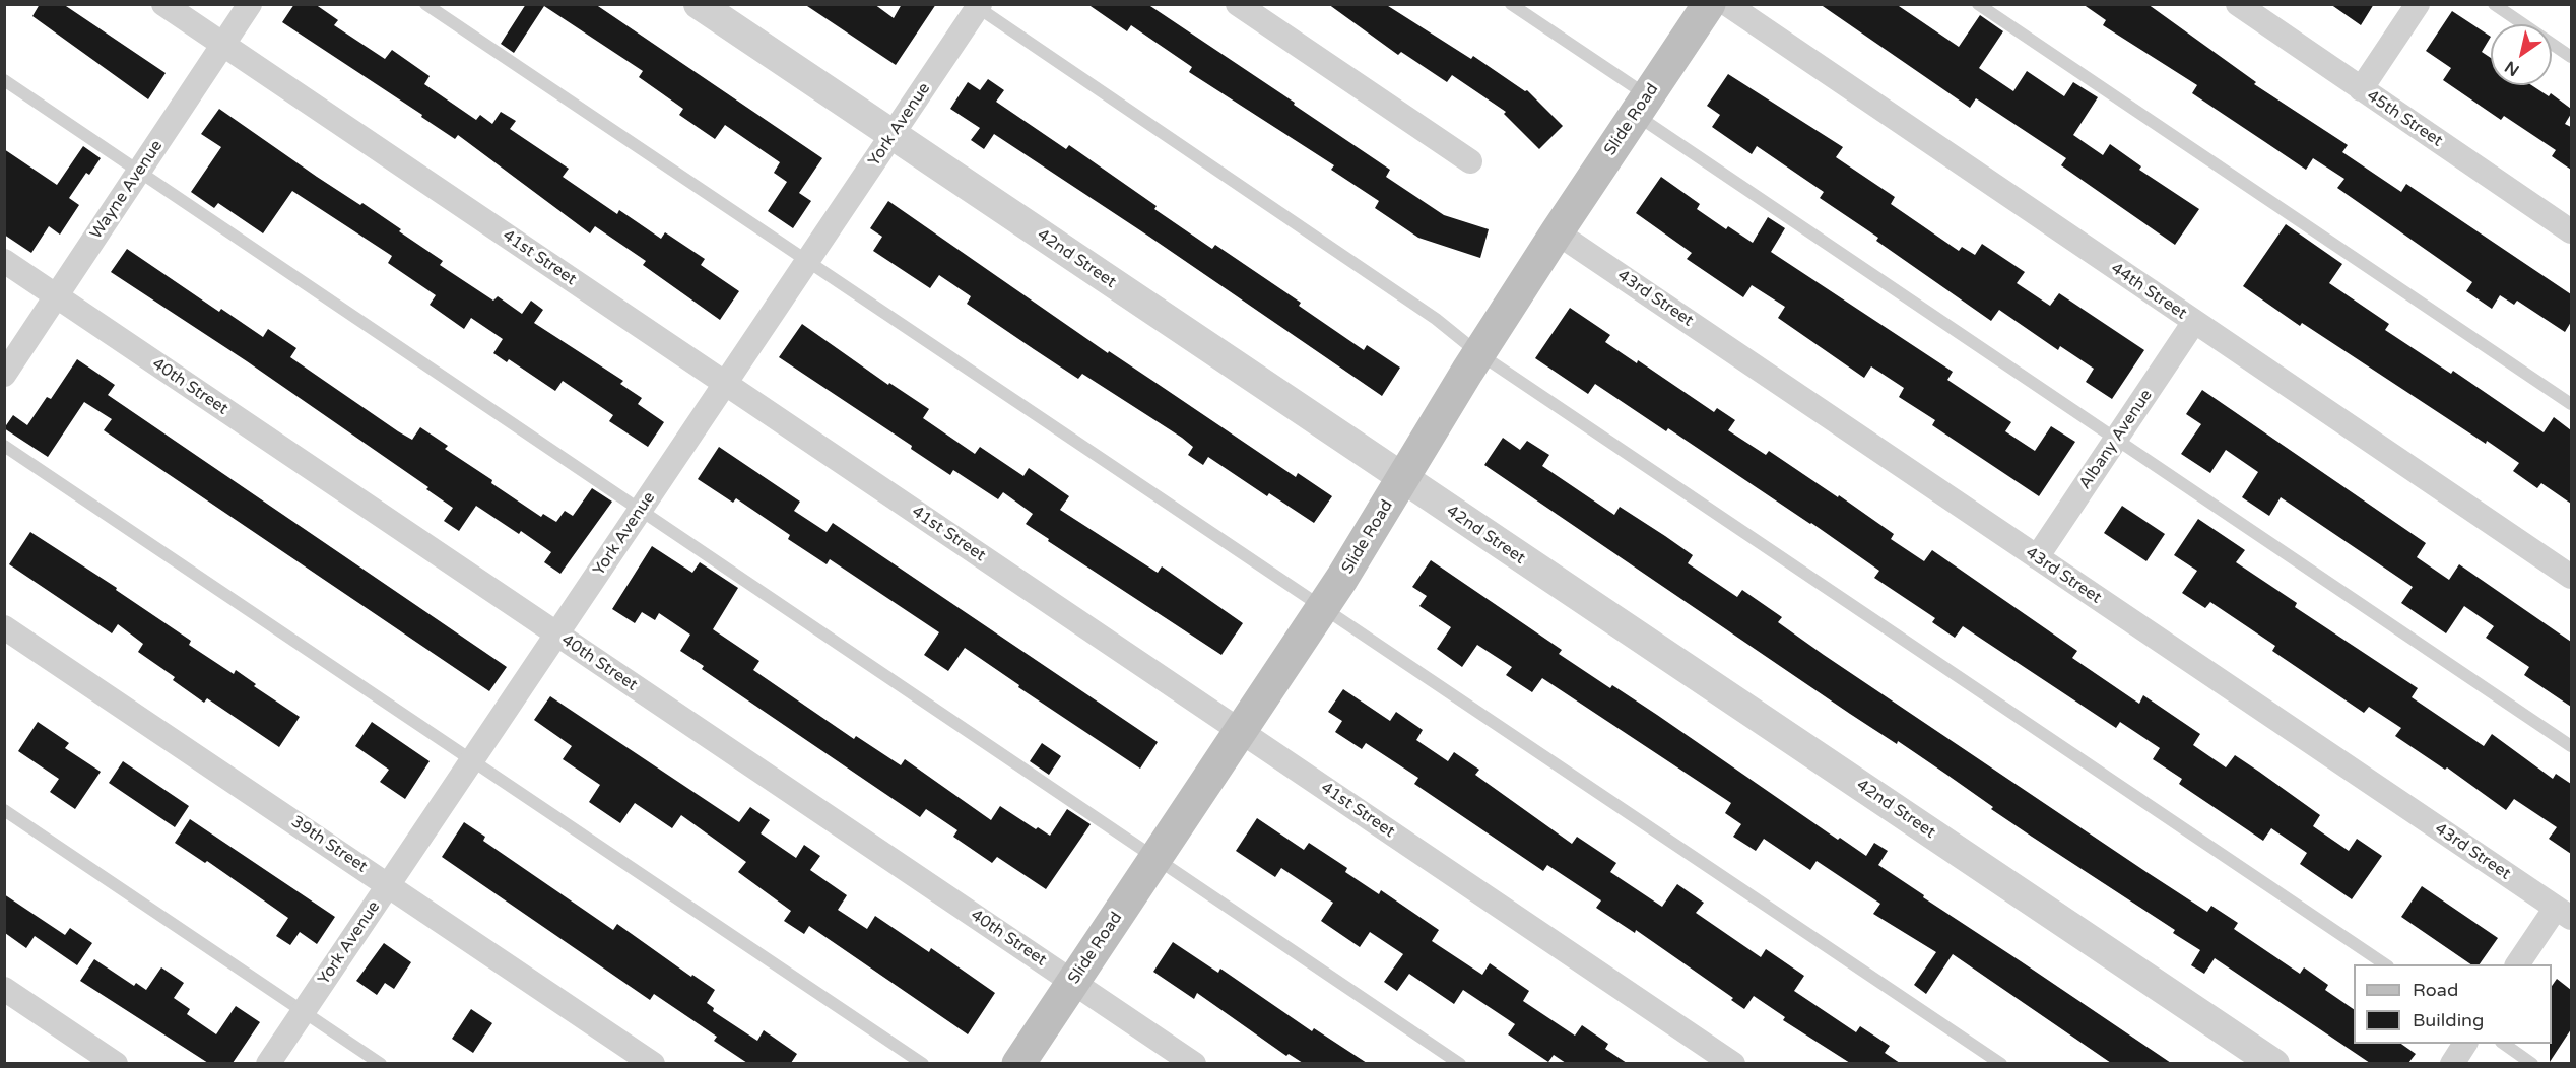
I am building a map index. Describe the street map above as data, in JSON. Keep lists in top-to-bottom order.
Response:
{
  "streets": {
    "main road": ["Slide Road"],
    "street": [
      "45th Street",
      "York Avenue",
      "Wayne Avenue",
      "41st Street",
      "42nd Street",
      "44th Street",
      "43rd Street",
      "40th Street",
      "Albany Avenue",
      "39th Street"
    ]
  },
  "crossings": [
    ["Slide Road", "41st Street"],
    ["Slide Road", "42nd Street"],
    ["Slide Road", "43rd Street"],
    ["Slide Road", "40th Street"],
    ["York Avenue", "41st Street"],
    ["York Avenue", "42nd Street"],
    ["York Avenue", "40th Street"],
    ["York Avenue", "39th Street"],
    ["Wayne Avenue", "41st Street"],
    ["Wayne Avenue", "40th Street"],
    ["44th Street", "Albany Avenue"],
    ["43rd Street", "Albany Avenue"]
  ],
  "legend": ["Road", "Building"],
  "north": "bottom left"
}
